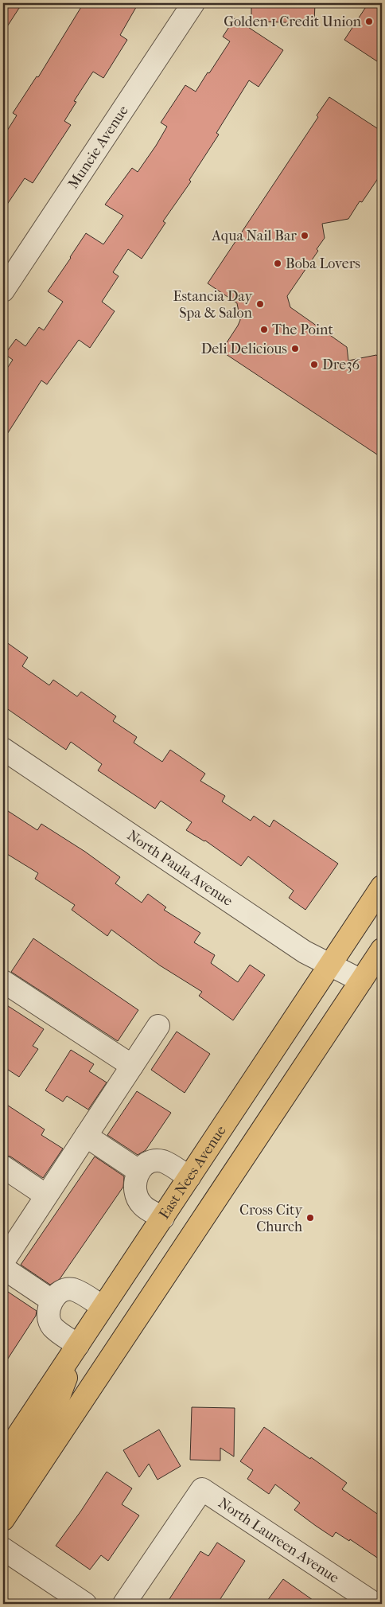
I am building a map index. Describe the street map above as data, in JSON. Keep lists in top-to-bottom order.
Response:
{
  "streets": {
    "main road": ["East Nees Avenue"],
    "street": ["Muncie Avenue", "North Paula Avenue", "North Laureen Avenue"]
  },
  "crossings": [
    ["North Paula Avenue", "East Nees Avenue"]
  ],
  "places": [
    "Golden 1 Credit Union",
    "Aqua Nail Bar",
    "Boba Lovers",
    "Estancia Day Spa & Salon",
    "The Point",
    "Deli Delicious",
    "Dre36",
    "Cross City Church"
  ]
}
